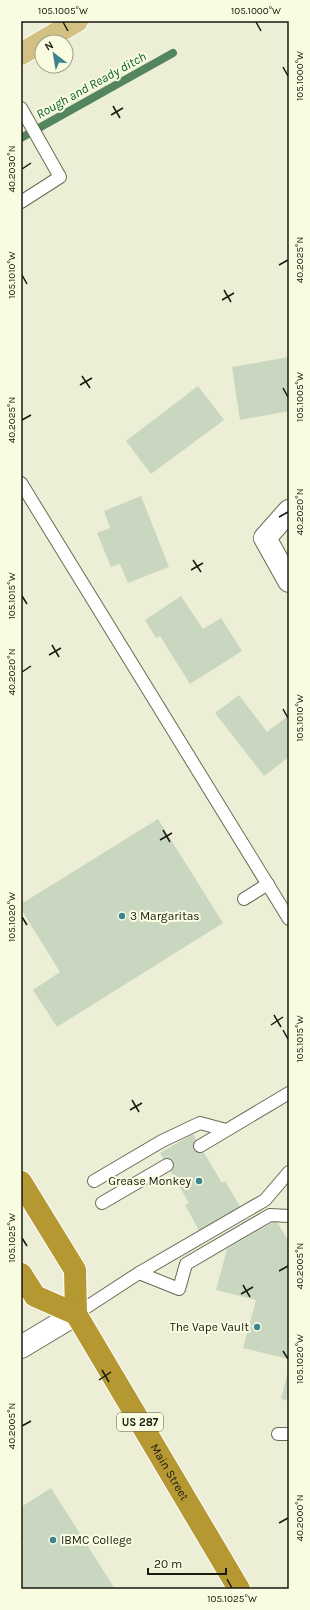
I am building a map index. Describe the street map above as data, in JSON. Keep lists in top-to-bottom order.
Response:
{
  "streets": {
    "highway": ["US 287", "Main Street"]
  },
  "water": ["Rough and Ready ditch"],
  "places": [
    "3 Margaritas",
    "Grease Monkey",
    "The Vape Vault",
    "IBMC College"
  ],
  "scale_bar": "20 m",
  "north": "top left",
  "coordinates": [
    "105.1005°W",
    "105.1000°W",
    "40.2030°N",
    "40.2025°N",
    "105.1010°W",
    "40.2020°N",
    "105.1015°W",
    "105.1020°W",
    "105.1025°W",
    "40.2005°N",
    "40.2000°N"
  ]
}
